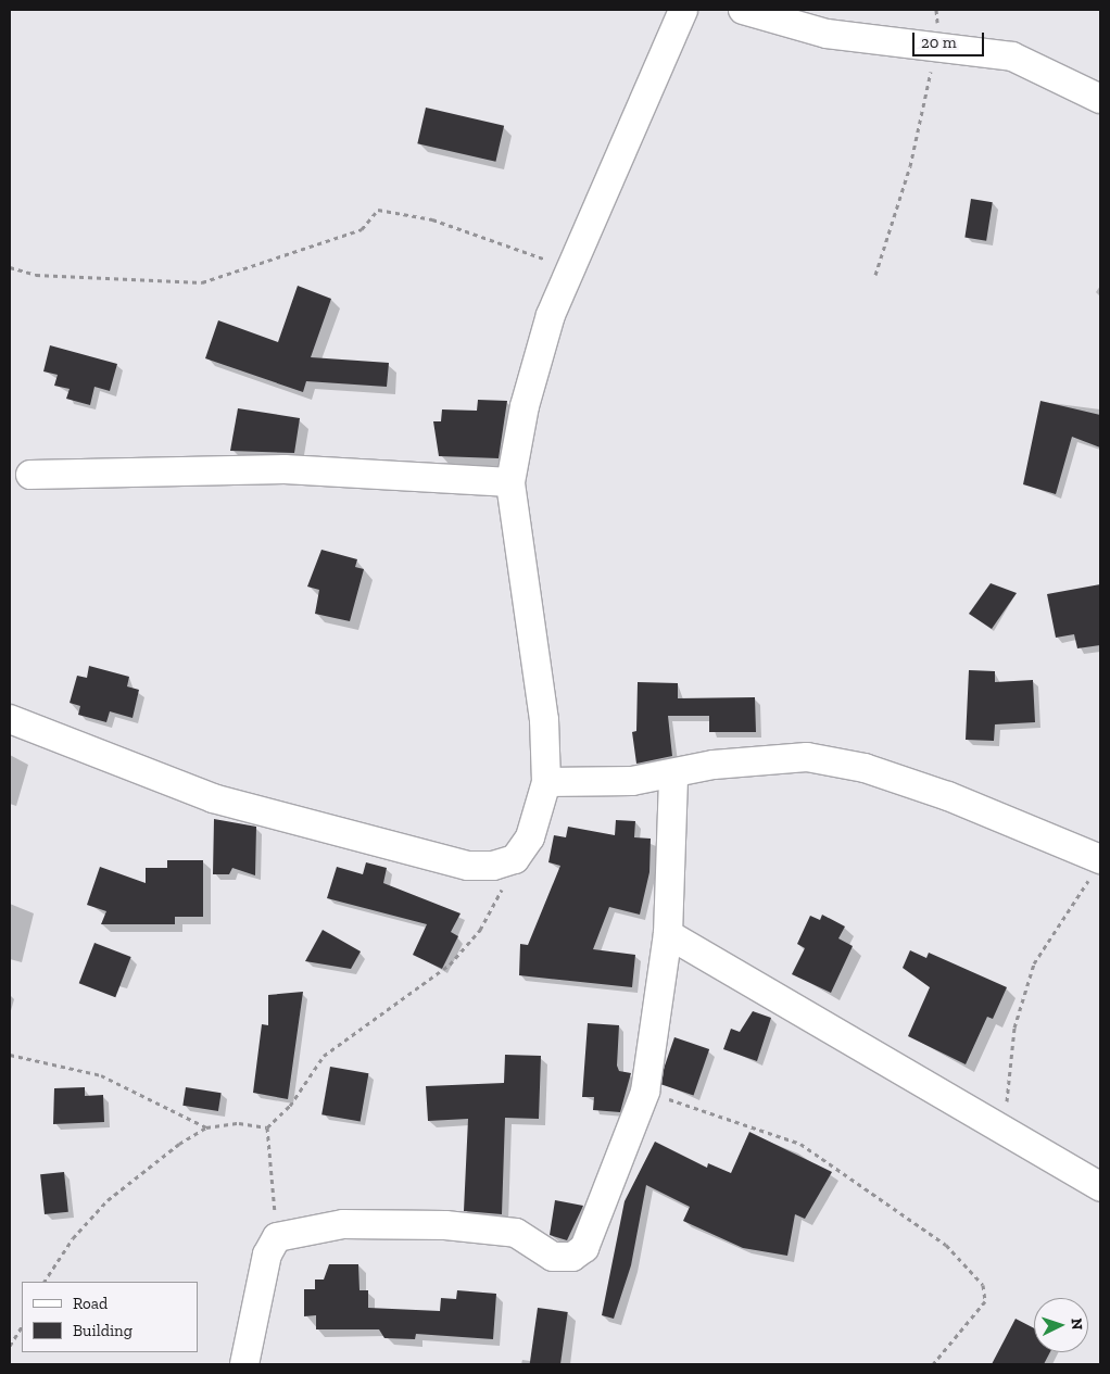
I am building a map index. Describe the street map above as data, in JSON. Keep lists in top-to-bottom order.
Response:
{
  "legend": ["Road", "Building"],
  "scale_bar": "20 m",
  "north": "right"
}
